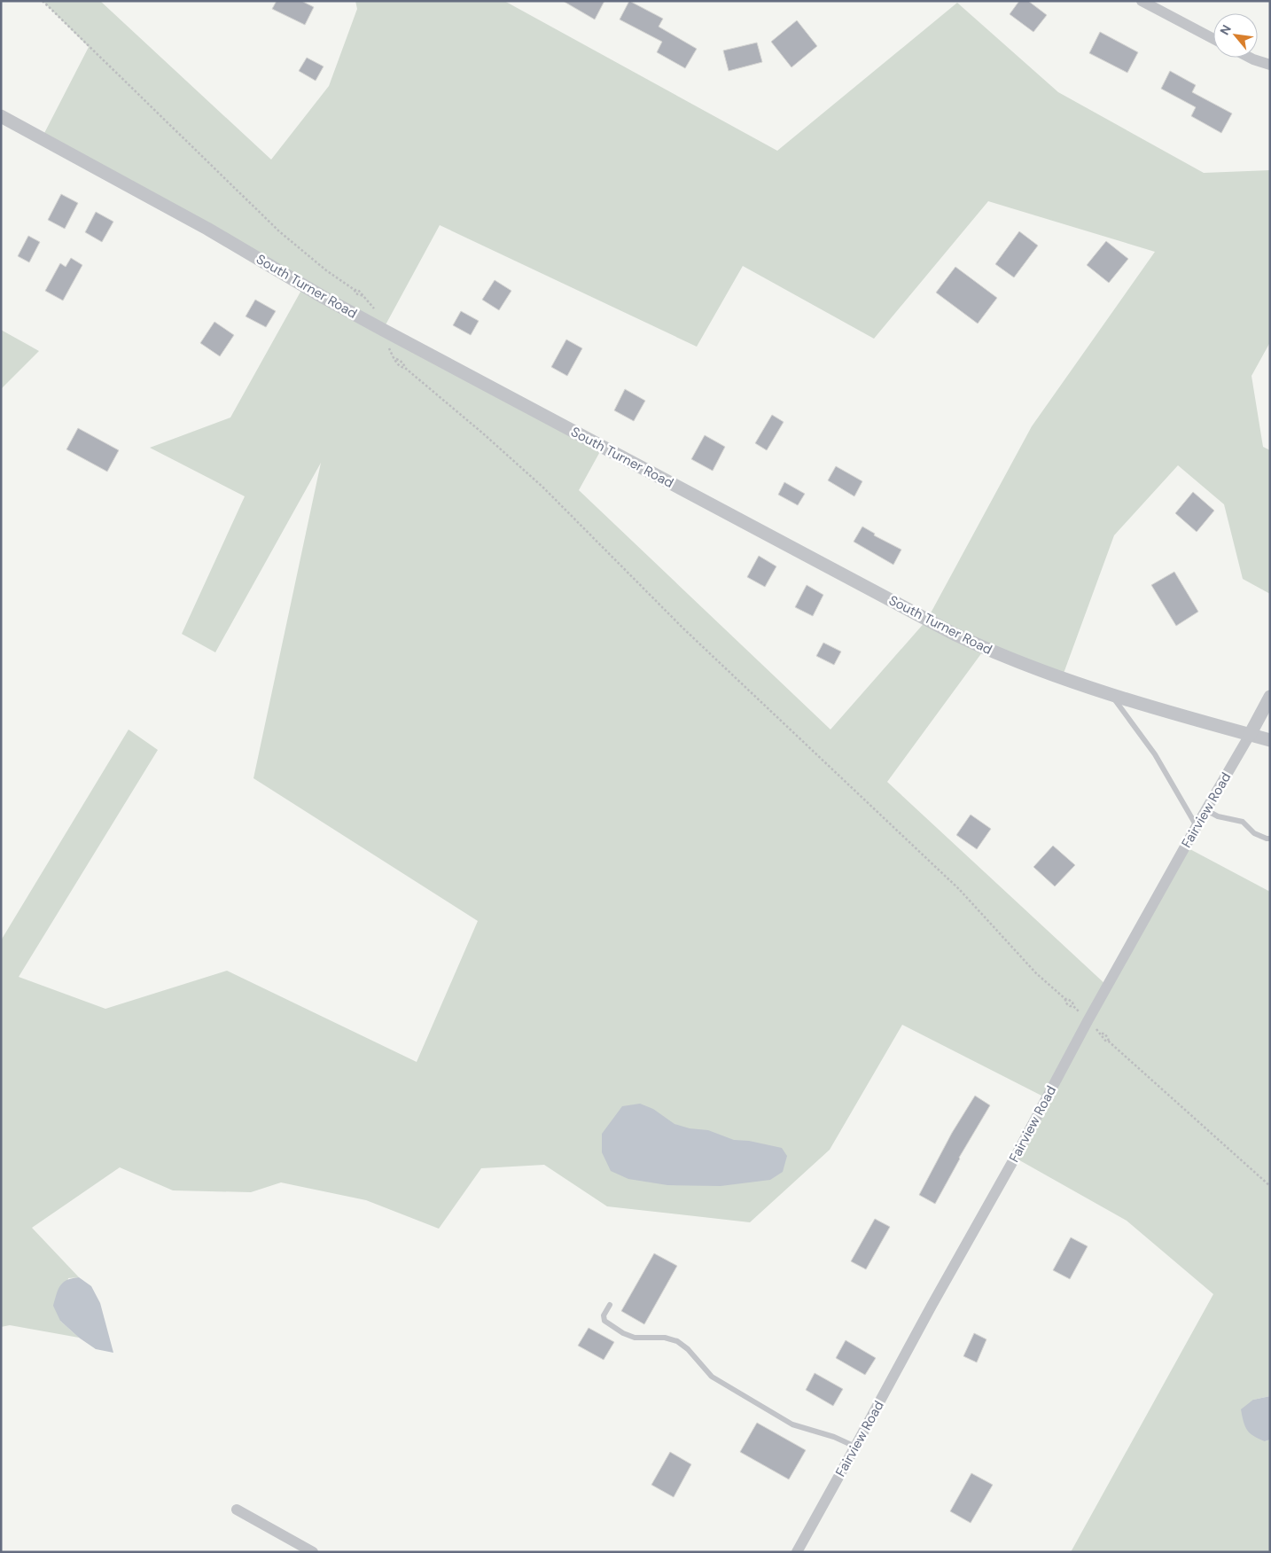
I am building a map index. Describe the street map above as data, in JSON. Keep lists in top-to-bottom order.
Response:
{
  "streets": {
    "street": ["South Turner Road", "Fairview Road"]
  },
  "crossings": [
    ["South Turner Road", "Fairview Road"]
  ],
  "north": "top left"
}
